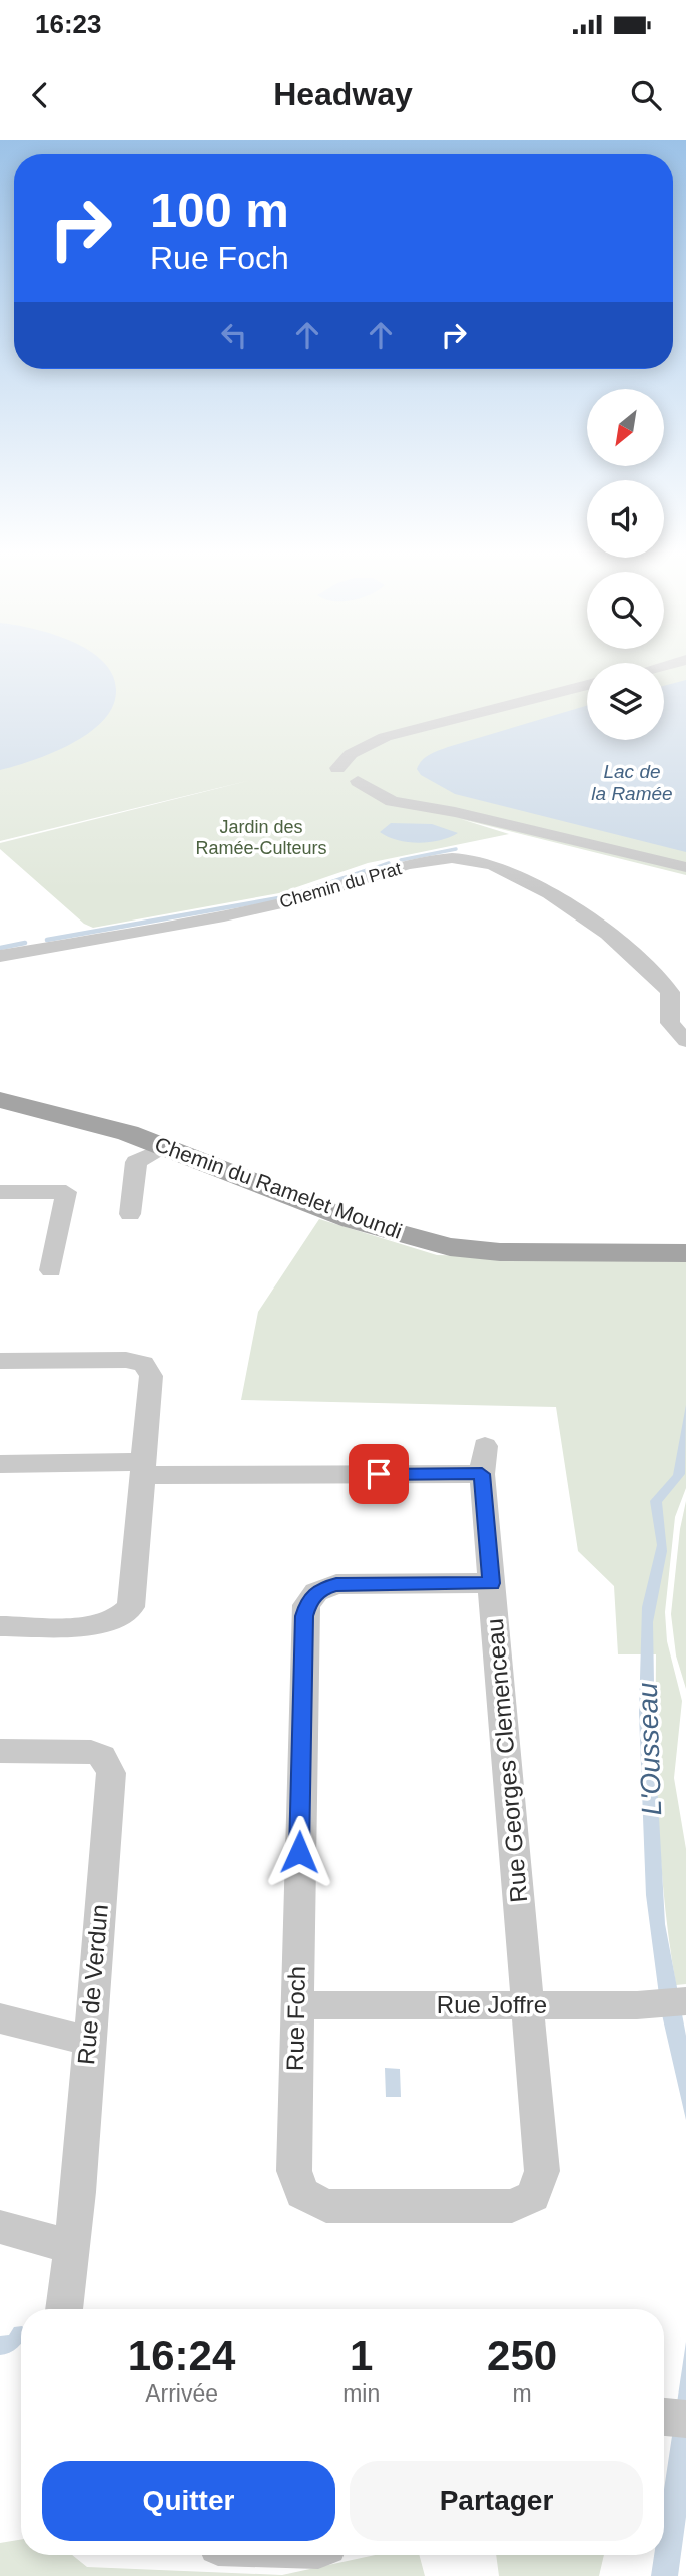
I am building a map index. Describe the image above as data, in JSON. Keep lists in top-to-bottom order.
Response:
{
  "streets": {
    "main road": ["Chemin du Ramelet Moundi"],
    "street": [
      "Chemin du Prat",
      "Rue Georges Clemenceau",
      "Rue de Verdun",
      "Rue Joffre",
      "Rue Foch"
    ]
  },
  "crossings": [
    ["Rue Georges Clemenceau", "Rue Joffre"],
    ["Rue Georges Clemenceau", "Rue Foch"],
    ["Rue Joffre", "Rue Foch"]
  ],
  "water": ["Lac de la Ramée", "L'Ousseau"],
  "parks": ["Jardin des Ramée-Culteurs"],
  "north": "bottom left",
  "page": {
    "status": "16:23",
    "header": "Headway",
    "turn": ["100 m", "Rue Foch"],
    "eta": [
      "16:24",
      "Arrivée",
      "1",
      "min",
      "250",
      "m"
    ],
    "buttons": ["Quitter", "Partager"]
  }
}
